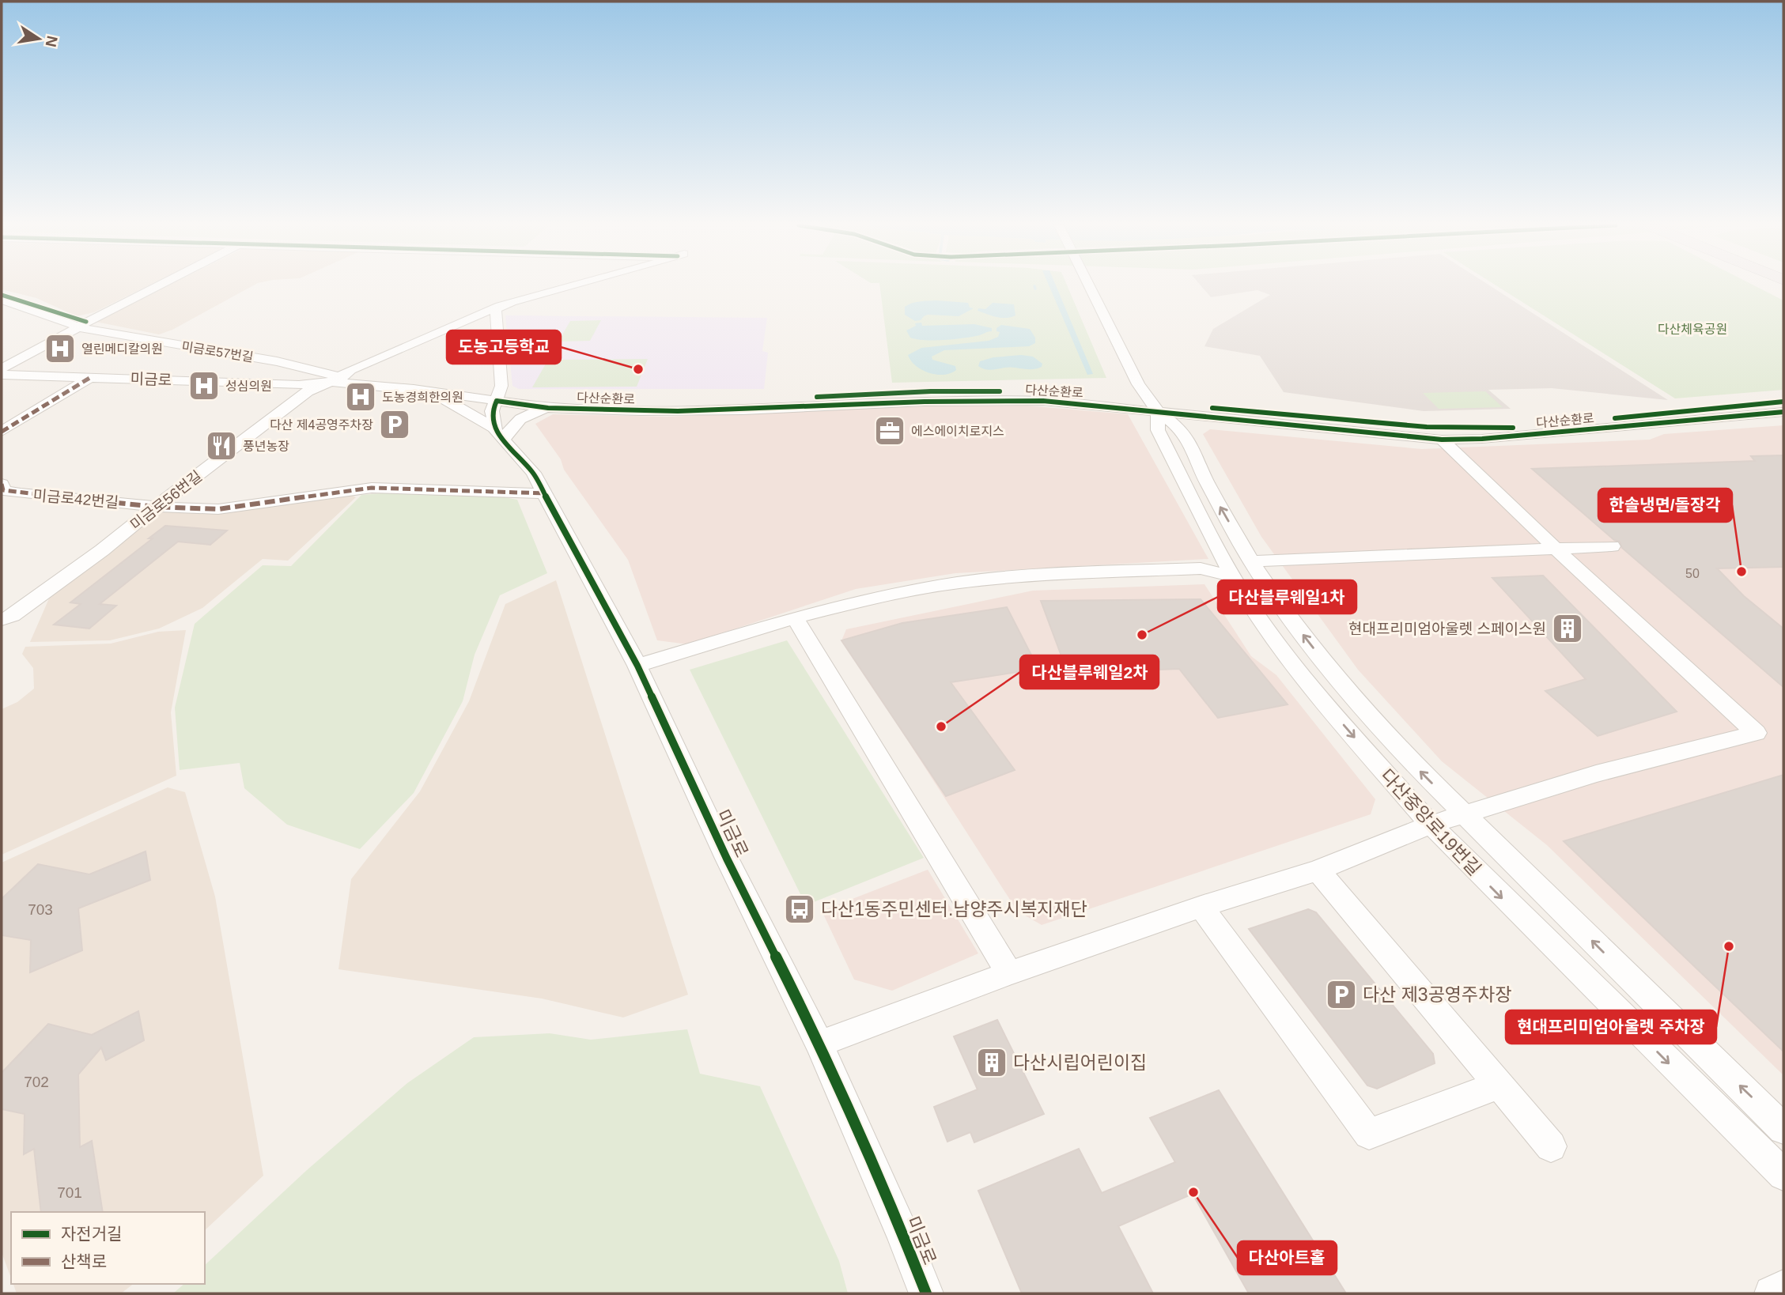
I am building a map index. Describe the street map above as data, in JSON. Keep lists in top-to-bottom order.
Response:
{
  "streets": {
    "street": [
      "미금로57번길",
      "미금로",
      "다산순환로",
      "미금로42번길",
      "미금로56번길",
      "다산중앙로19번길"
    ]
  },
  "crossings": [
    ["미금로57번길", "미금로"],
    ["미금로57번길", "미금로56번길"],
    ["미금로", "다산순환로"],
    ["미금로", "미금로56번길"],
    ["다산순환로", "다산중앙로19번길"],
    ["미금로42번길", "미금로56번길"]
  ],
  "parks": ["다산체육공원"],
  "places": {
    "hospital": ["열린메디칼의원", "성심의원", "도농경희한의원"],
    "other": [
      "도농고등학교",
      "한솔냉면/돌장각",
      "다산블루웨일1차",
      "다산블루웨일2차",
      "현대프리미엄아울렛 주차장",
      "다산아트홀"
    ],
    "parking": ["다산 제4공영주차장", "다산 제3공영주차장"],
    "office": ["에스에이치로지스"],
    "restaurant": ["풍년농장"],
    "building": ["현대프리미엄아울렛 스페이스원", "다산시립어린이집"],
    "bus stop": ["다산1동주민센터.남양주시복지재단"]
  },
  "house_numbers": [
    "50",
    "703",
    "702",
    "701"
  ],
  "legend": ["자전거길", "산책로"],
  "north": "right"
}
